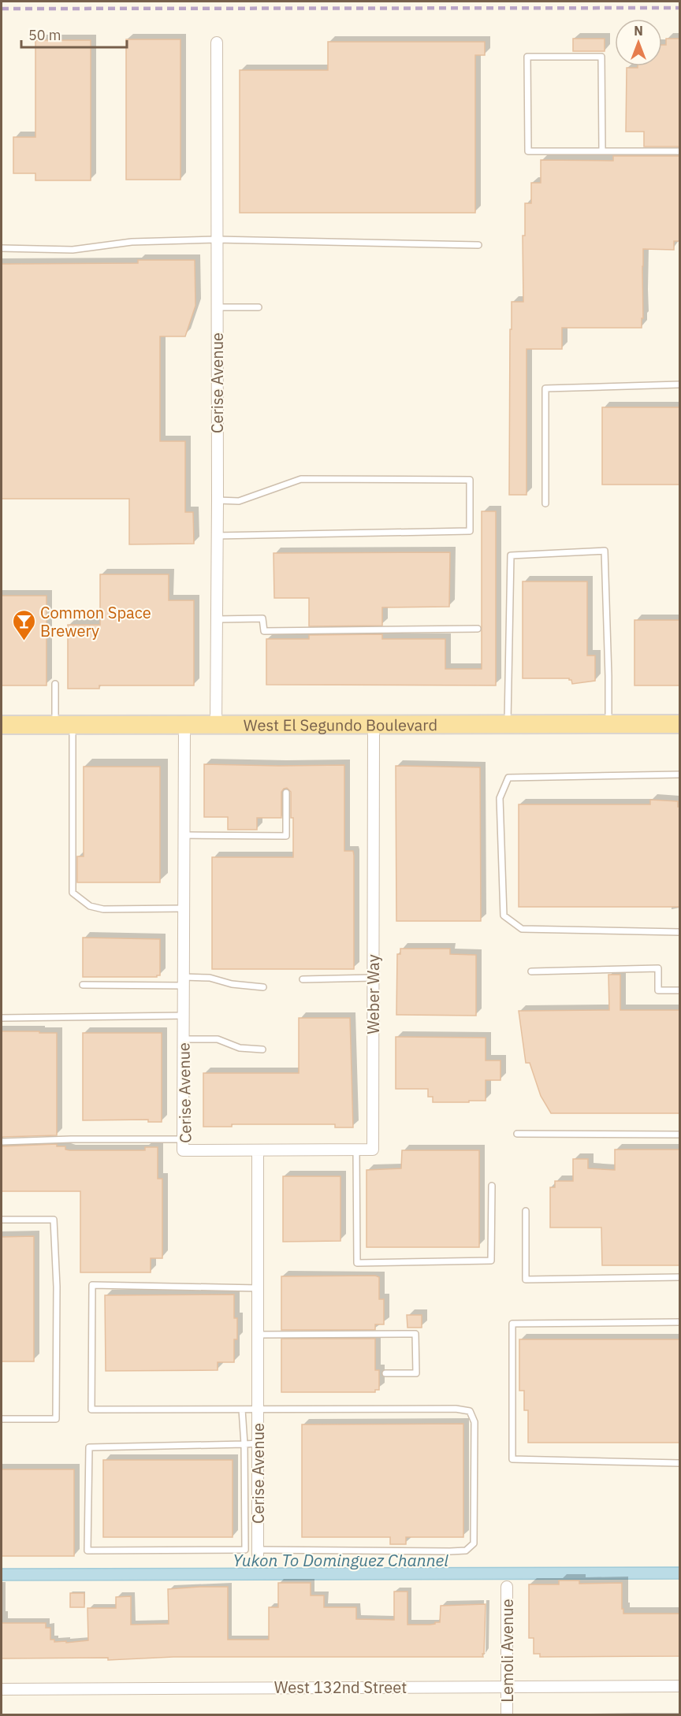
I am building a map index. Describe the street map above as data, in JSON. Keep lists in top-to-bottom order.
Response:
{
  "streets": {
    "main road": ["West El Segundo Boulevard"],
    "street": [
      "Cerise Avenue",
      "Weber Way",
      "Lemoli Avenue",
      "West 132nd Street"
    ]
  },
  "crossings": [
    ["Cerise Avenue", "West El Segundo Boulevard"],
    ["Cerise Avenue", "Weber Way"],
    ["West El Segundo Boulevard", "Weber Way"],
    ["Lemoli Avenue", "West 132nd Street"]
  ],
  "water": ["Yukon To Dominguez Channel"],
  "places": {
    "bar": ["Common Space Brewery"]
  },
  "scale_bar": "50 m",
  "north": "top"
}
